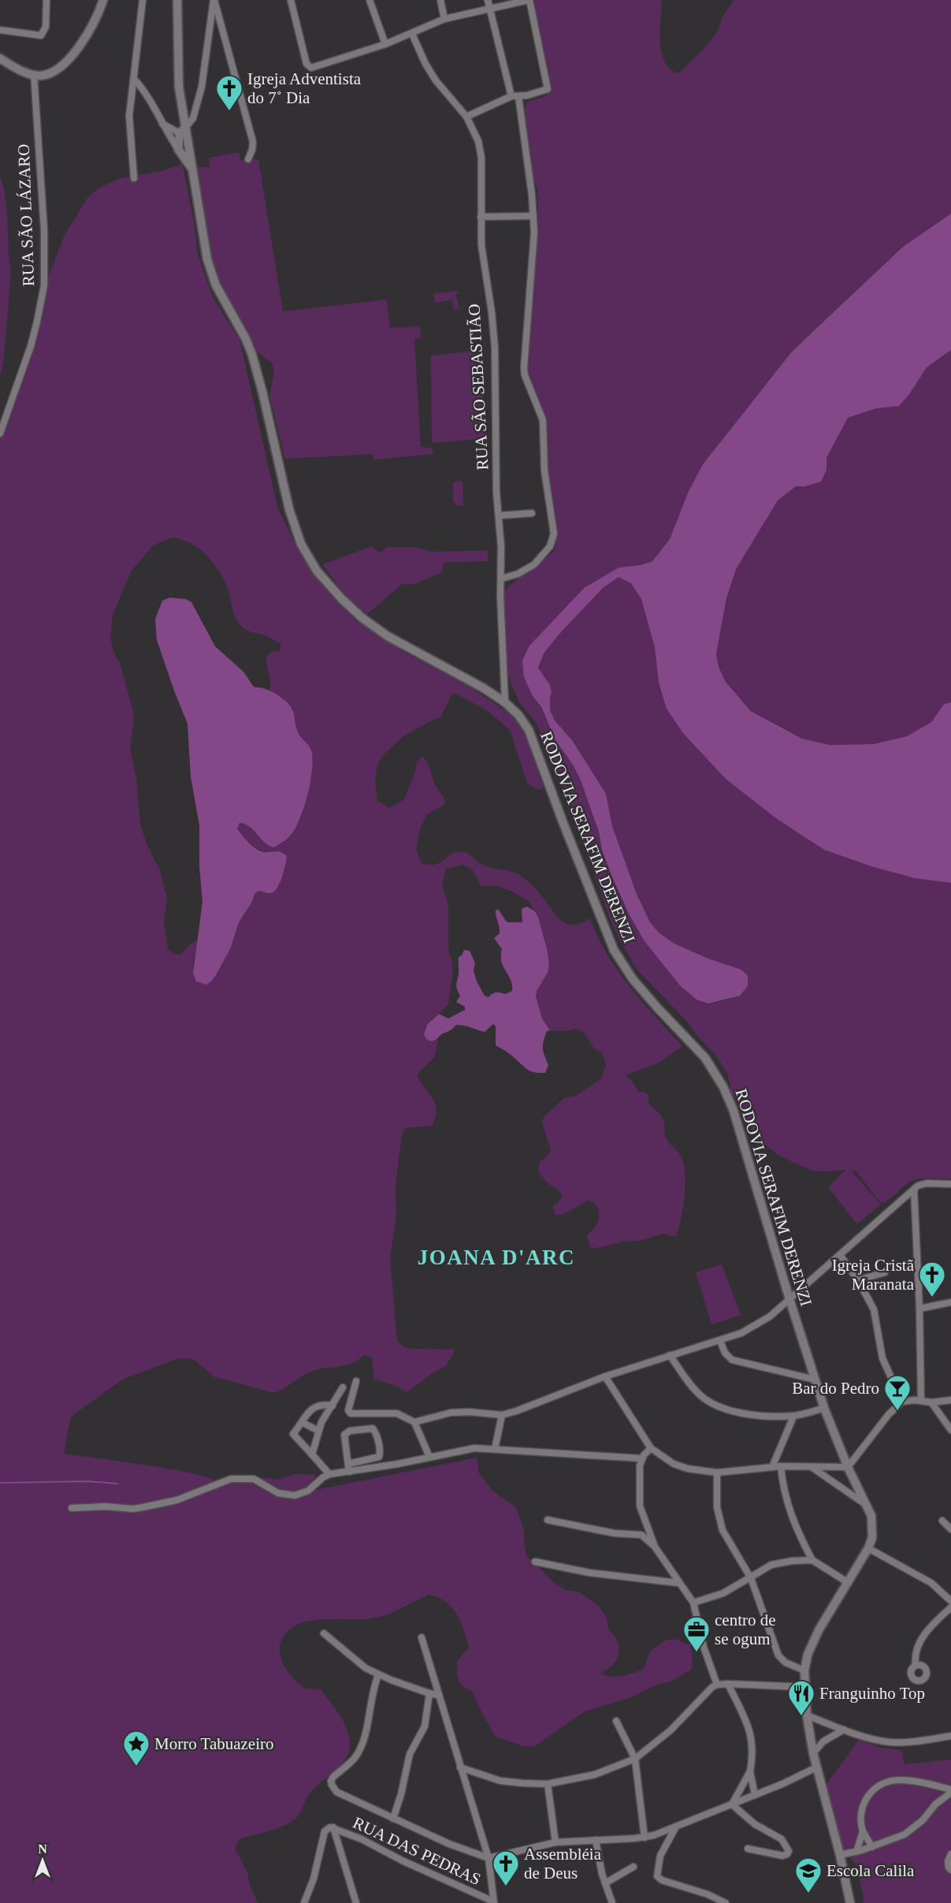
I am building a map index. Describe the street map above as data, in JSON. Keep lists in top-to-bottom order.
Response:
{
  "streets": {
    "main road": ["RODOVIA SERAFIM DERENZI"],
    "street": ["RUA SÃO LÁZARO", "RUA SÃO SEBASTIÃO", "RUA DAS PEDRAS"]
  },
  "crossings": [
    ["RUA SÃO SEBASTIÃO", "RODOVIA SERAFIM DERENZI"]
  ],
  "districts": ["JOANA D'ARC"],
  "places": {
    "church": ["Igreja Adventista do 7˚ Dia", "Igreja Cristã Maranata", "Assembléia de Deus"],
    "bar": ["Bar do Pedro"],
    "office": ["centro de se ogum"],
    "restaurant": ["Franguinho Top"],
    "place": ["Morro Tabuazeiro"],
    "school or university": ["Escola Calila"]
  },
  "north": "top"
}
